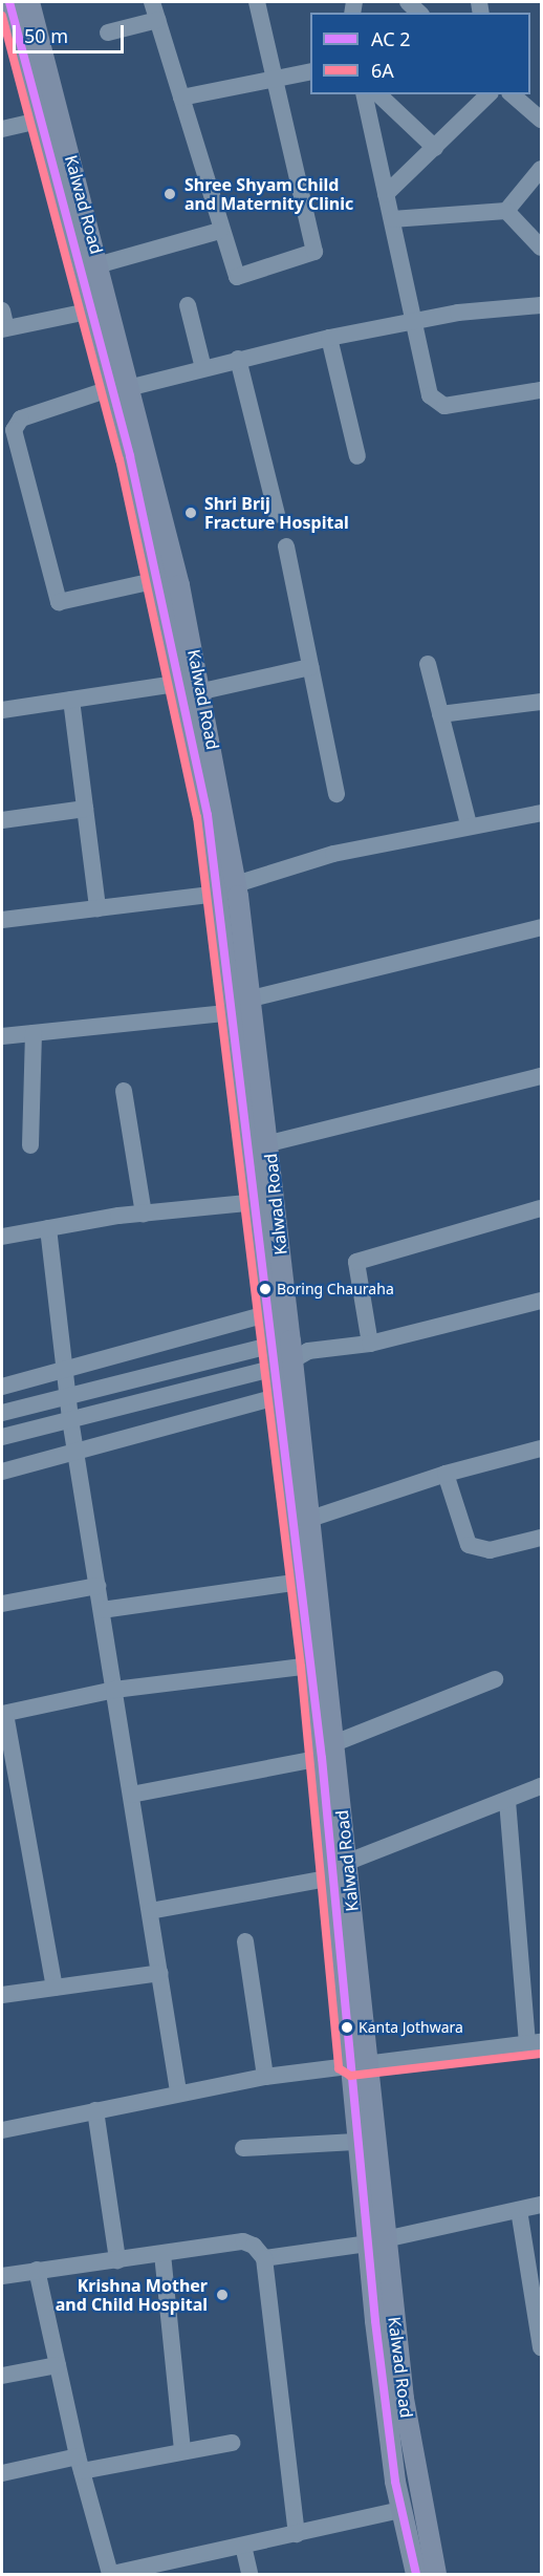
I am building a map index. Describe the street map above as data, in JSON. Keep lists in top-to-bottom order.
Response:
{
  "streets": {
    "main road": ["Kalwad Road"]
  },
  "places": [
    "Shree Shyam Child and Maternity Clinic",
    "Shri Brij Fracture Hospital",
    "Boring Chauraha",
    "Kanta Jothwara",
    "Krishna Mother and Child Hospital"
  ],
  "lines": ["transit line 6A"],
  "legend": ["AC 2", "6A"],
  "scale_bar": "50 m"
}
